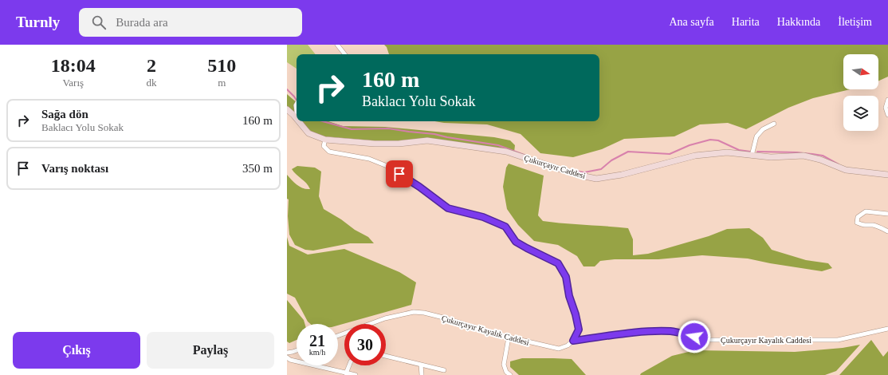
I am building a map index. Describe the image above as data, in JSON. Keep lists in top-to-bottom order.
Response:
{
  "streets": {
    "street": ["Çukurçayır Caddesi", "Çukurçayır Kayalık Caddesi"]
  },
  "north": "right",
  "page": {
    "header": "Turnly",
    "search": "Burada ara",
    "nav": [
      "Ana sayfa",
      "Harita",
      "Hakkında",
      "İletişim"
    ],
    "eta": [
      "18:04",
      "Varış",
      "2",
      "dk",
      "510",
      "m"
    ],
    "turn": ["160 m", "Baklacı Yolu Sokak"],
    "list": [
      {
        "name": "Sağa dön",
        "note": "Baklacı Yolu Sokak",
        "value": "160 m"
      },
      {
        "name": "Varış noktası",
        "value": "350 m"
      }
    ],
    "speed": "21 km/h",
    "limit": "30",
    "buttons": ["Çıkış", "Paylaş"]
  }
}
